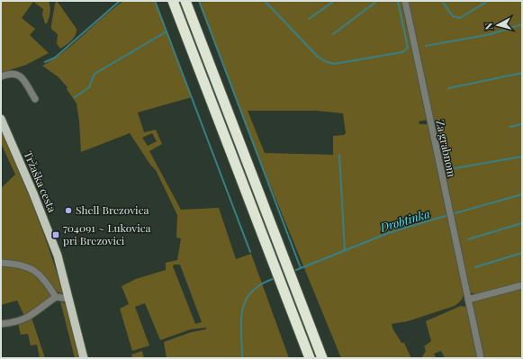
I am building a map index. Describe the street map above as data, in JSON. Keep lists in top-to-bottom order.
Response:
{
  "streets": {
    "main road": ["Tržaška cesta"],
    "street": ["Za grabnom"]
  },
  "water": ["Drobtinka"],
  "places": {
    "other": ["Shell Brezovica"],
    "transit": ["704091 ~ Lukovica pri Brezovici"]
  },
  "north": "left"
}
